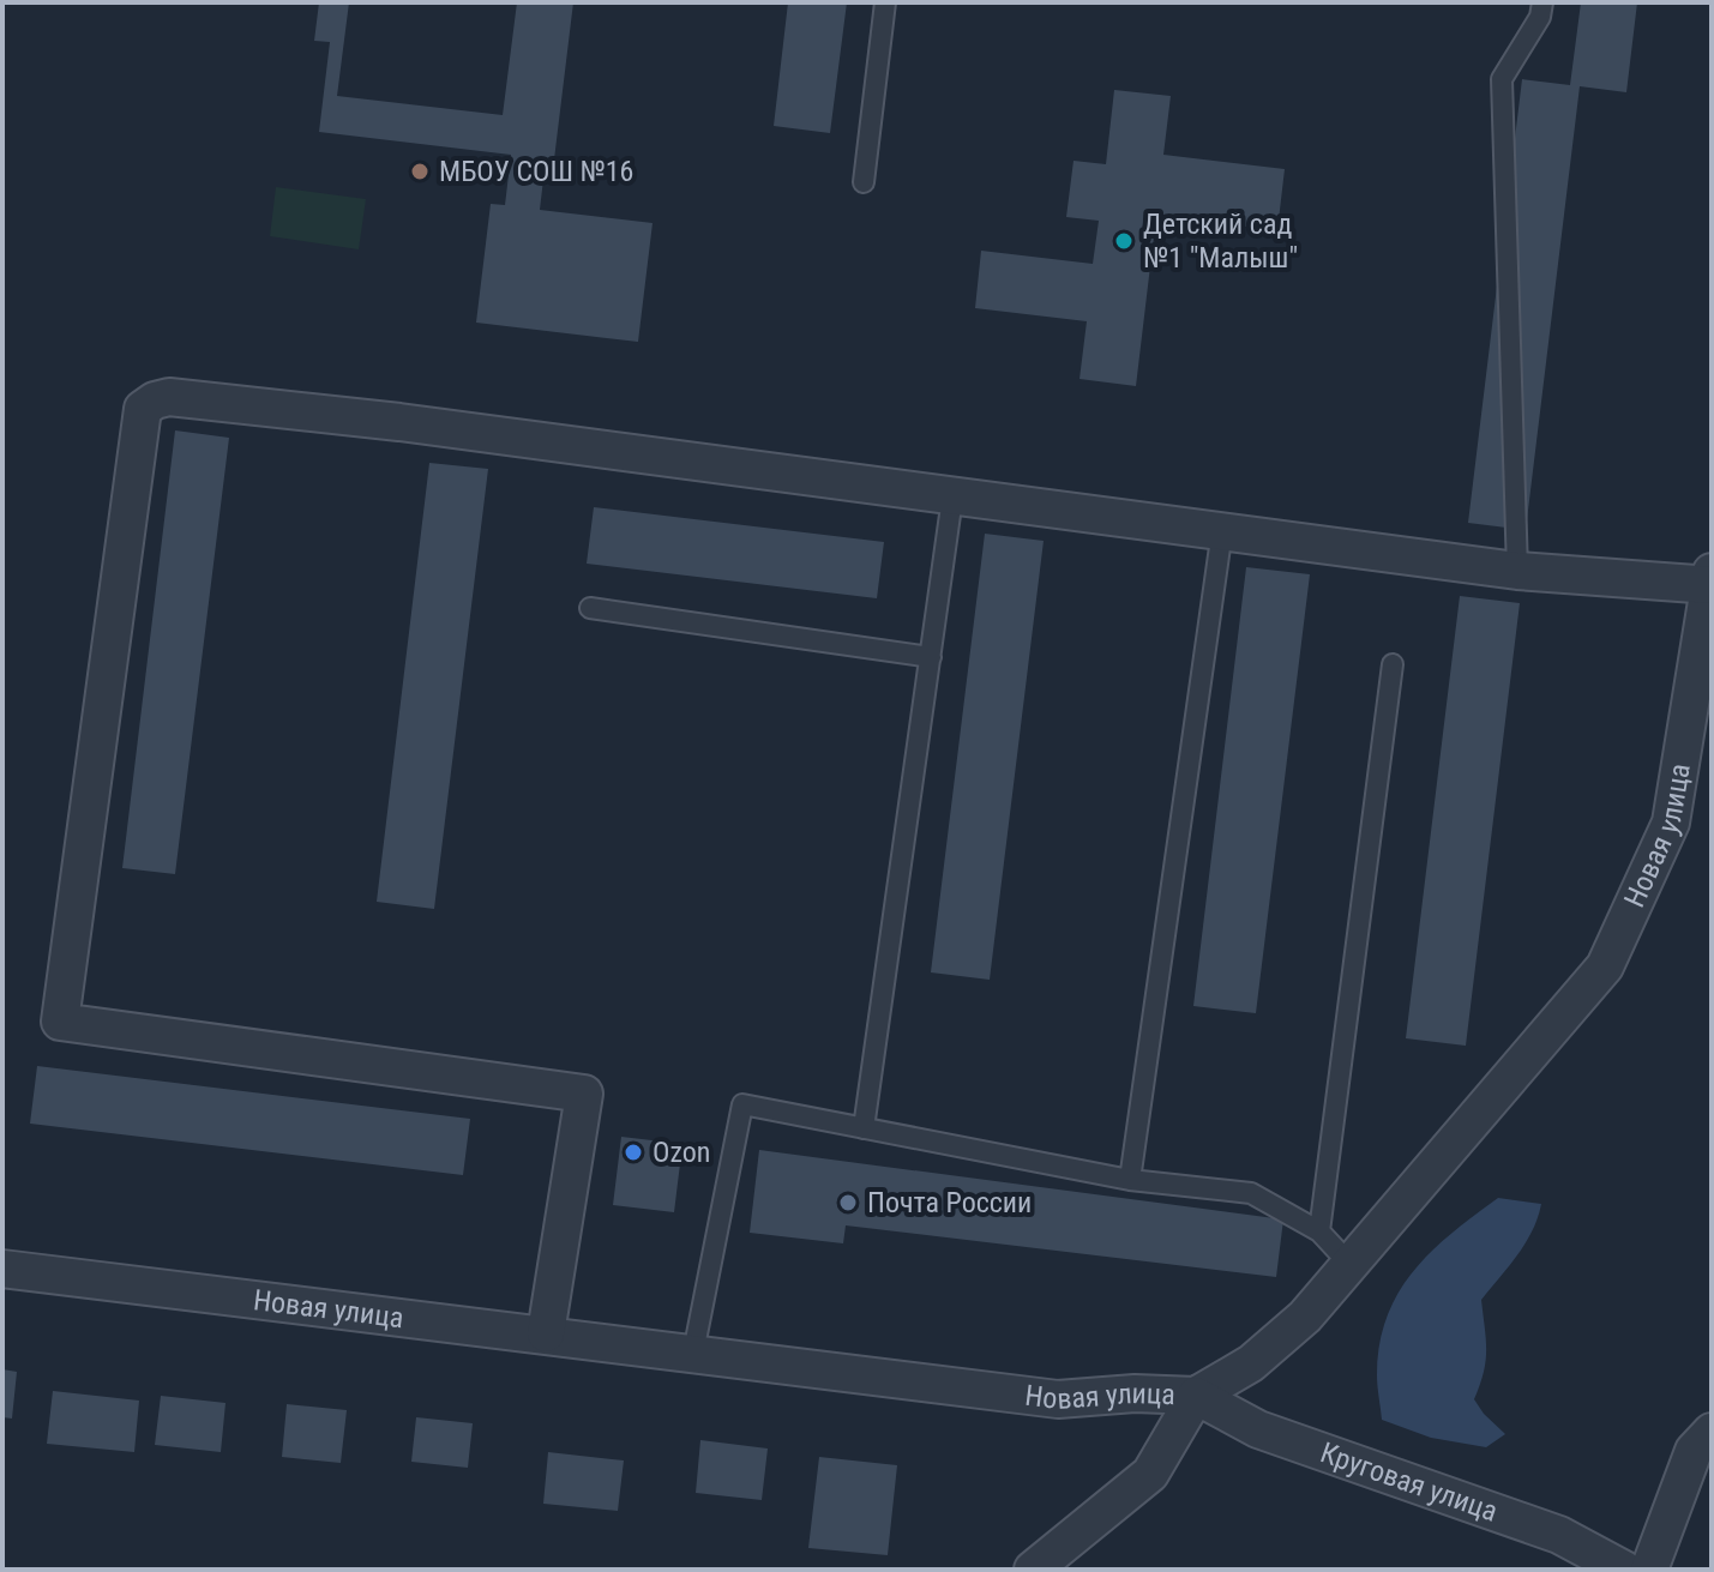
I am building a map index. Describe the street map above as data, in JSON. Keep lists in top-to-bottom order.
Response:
{
  "streets": {
    "street": ["Новая улица", "Круговая улица"]
  },
  "crossings": [
    ["Новая улица", "Круговая улица"]
  ],
  "places": [
    "МБОУ СОШ №16",
    "Детский сад №1 \"Малыш\"",
    "Ozon",
    "Почта России"
  ]
}
